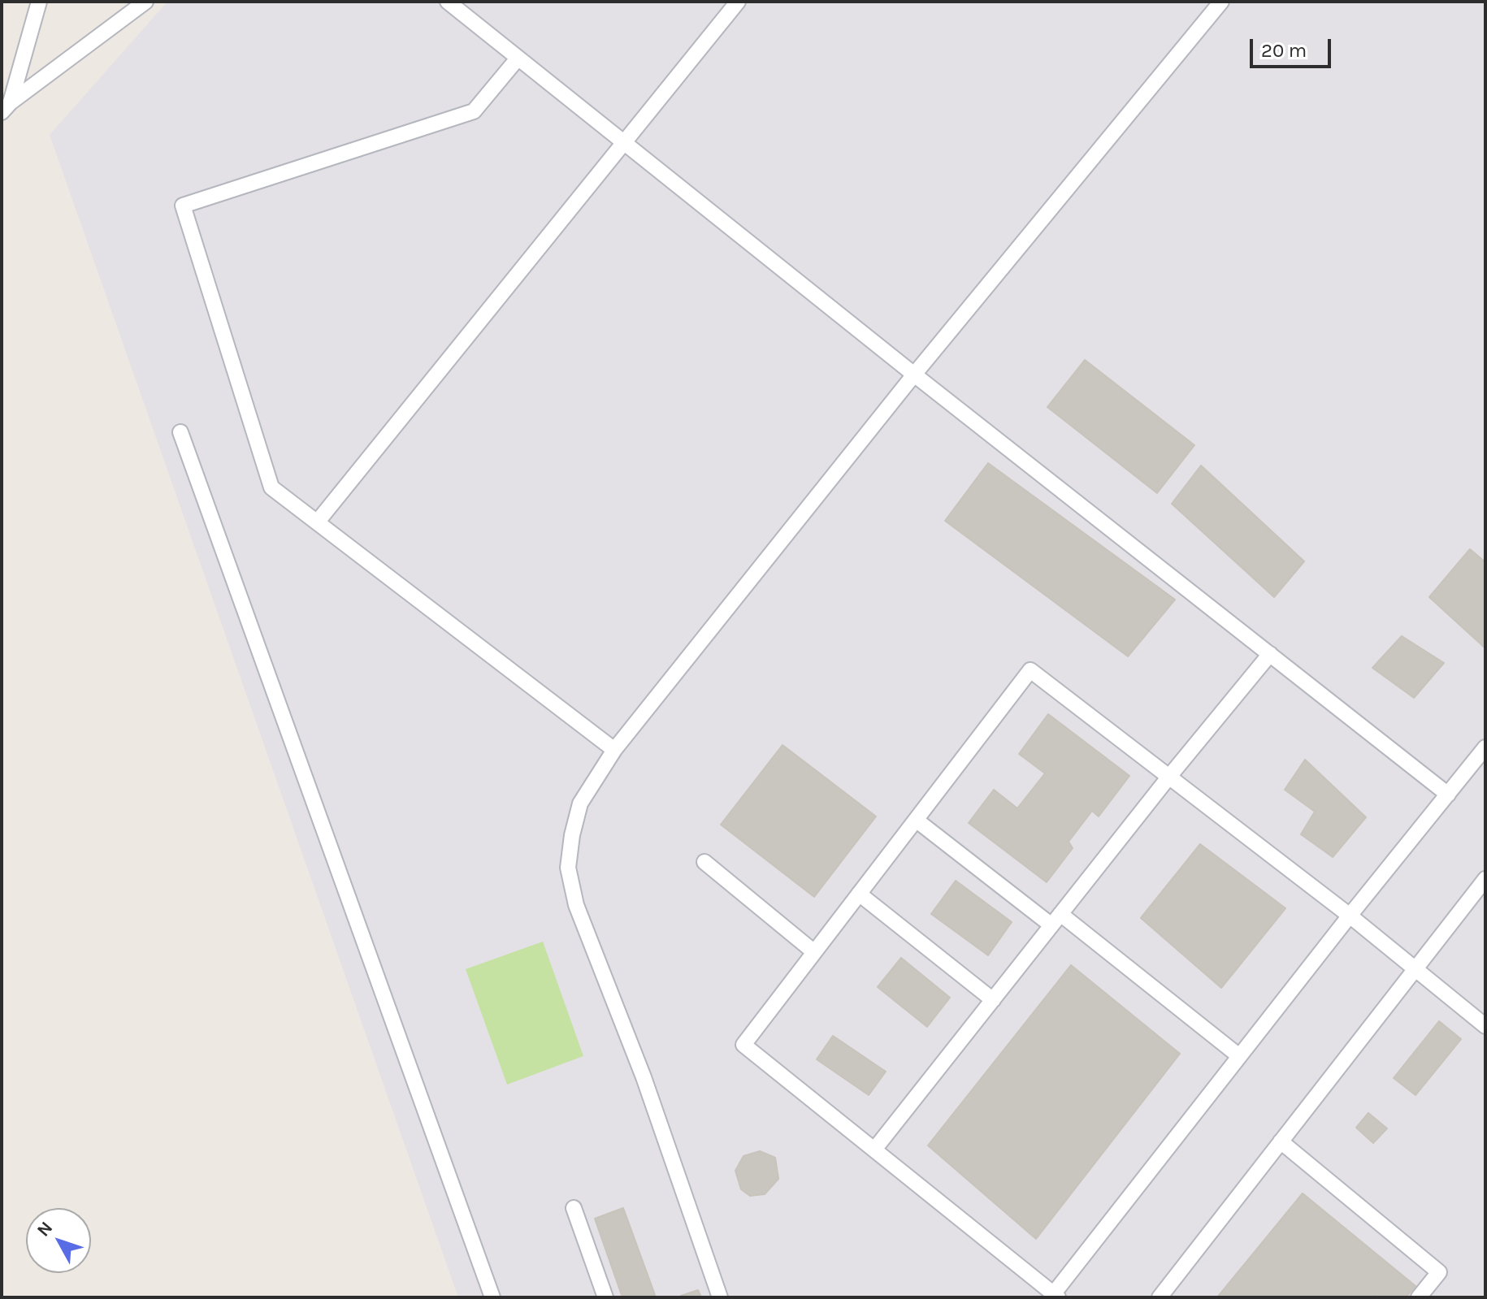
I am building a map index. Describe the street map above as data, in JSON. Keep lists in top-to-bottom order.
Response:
{
  "scale_bar": "20 m",
  "north": "top left"
}
